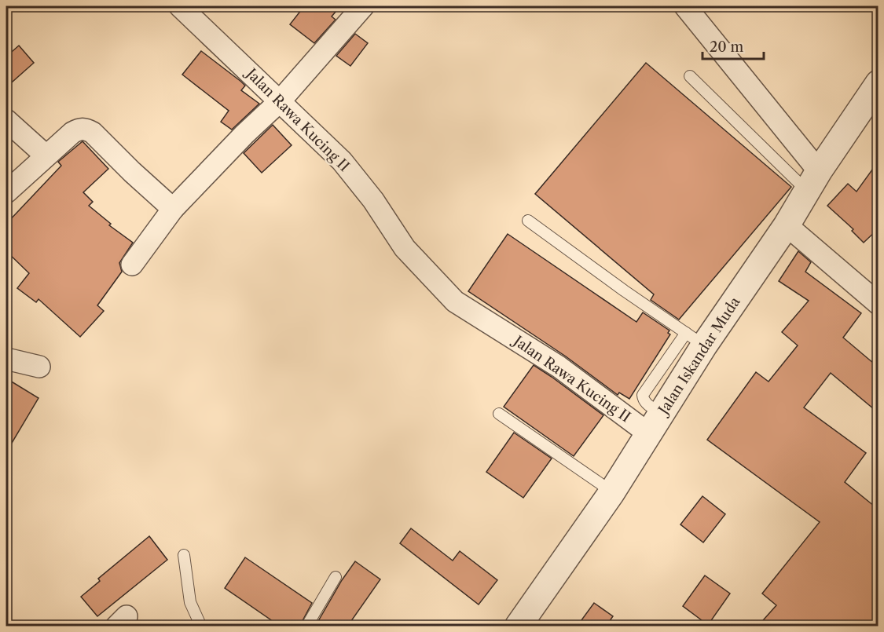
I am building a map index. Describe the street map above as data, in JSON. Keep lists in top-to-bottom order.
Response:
{
  "streets": {
    "street": ["Jalan Rawa Kucing II", "Jalan Iskandar Muda"]
  },
  "crossings": [
    ["Jalan Rawa Kucing II", "Jalan Iskandar Muda"]
  ],
  "scale_bar": "20 m"
}
